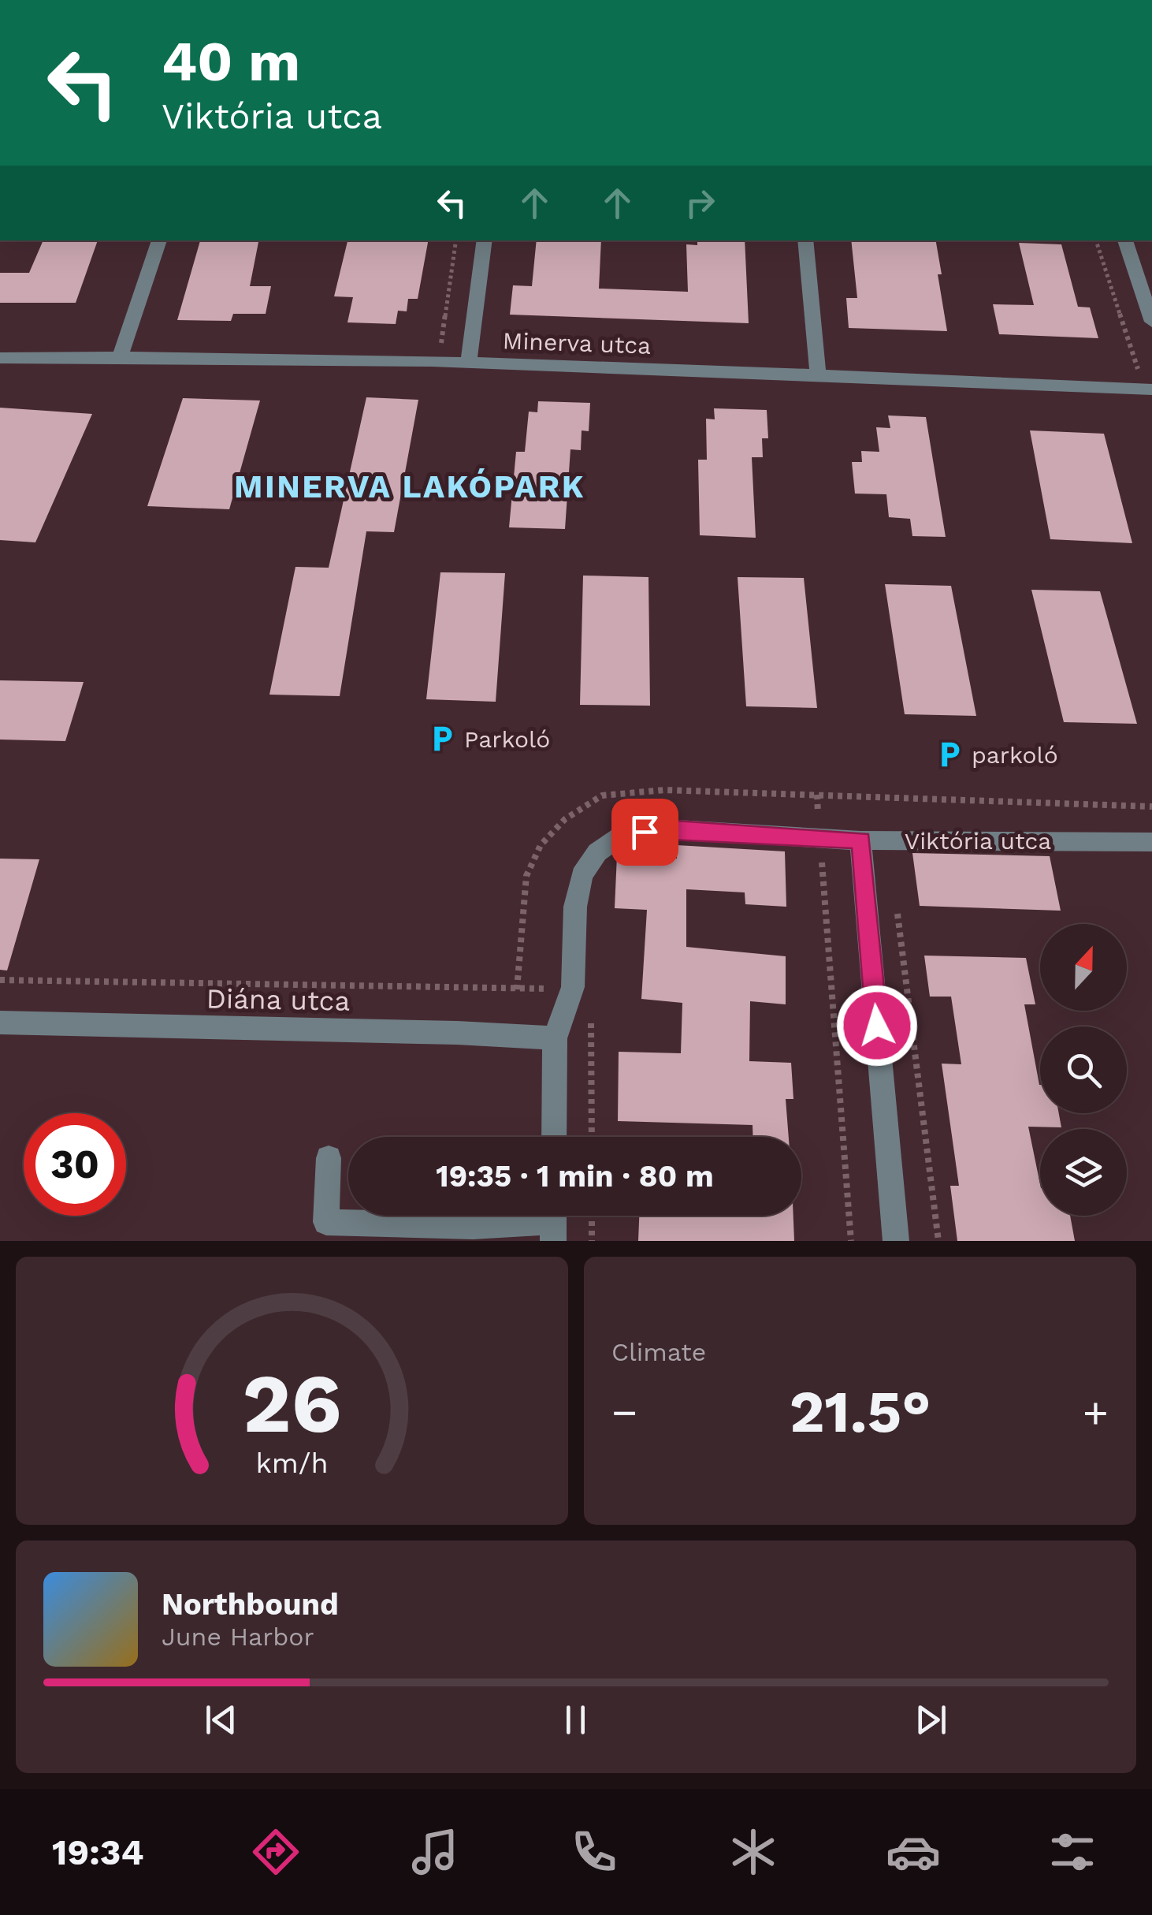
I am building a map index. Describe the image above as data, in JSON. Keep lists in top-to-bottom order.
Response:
{
  "streets": {
    "street": ["Minerva utca", "Viktória utca", "Diána utca"]
  },
  "crossings": [
    ["Viktória utca", "Diána utca"]
  ],
  "districts": ["MINERVA LAKÓPARK"],
  "places": {
    "parking": ["Parkoló", "parkoló"]
  },
  "north": "top",
  "page": {
    "turn": ["40 m", "Viktória utca"],
    "limit": "30",
    "trip": "19:35 · 1 min · 80 m",
    "tile": "Climate",
    "heat": ["−", "21.5°", "+"],
    "song": ["Northbound", "June Harbor"],
    "tabs": "19:34",
    "gauge": ["26", "km/h"]
  }
}
